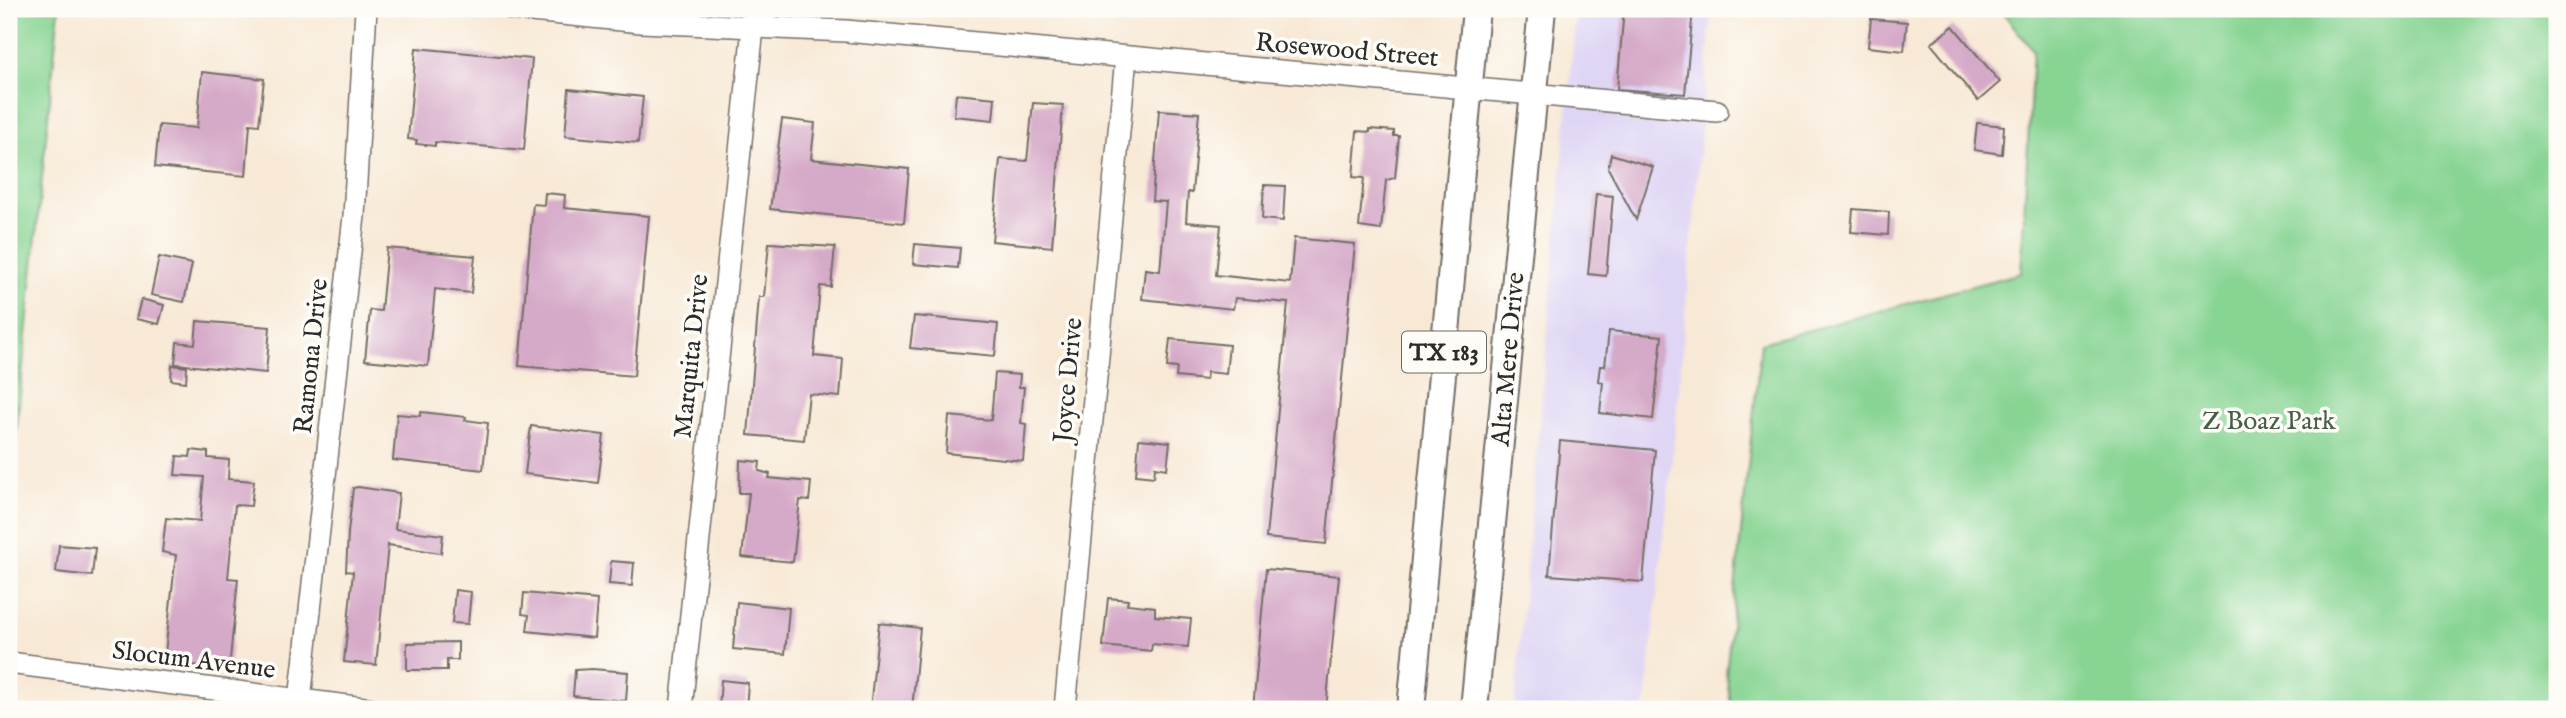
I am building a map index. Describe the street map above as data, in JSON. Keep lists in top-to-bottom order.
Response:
{
  "streets": {
    "main road": ["TX 183", "Alta Mere Drive"],
    "street": [
      "Rosewood Street",
      "Ramona Drive",
      "Marquita Drive",
      "Joyce Drive",
      "Slocum Avenue"
    ]
  },
  "crossings": [
    ["Rosewood Street", "TX 183"],
    ["Rosewood Street", "Marquita Drive"],
    ["Rosewood Street", "Alta Mere Drive"],
    ["Rosewood Street", "Joyce Drive"],
    ["Ramona Drive", "Slocum Avenue"]
  ],
  "parks": ["Z Boaz Park"]
}
